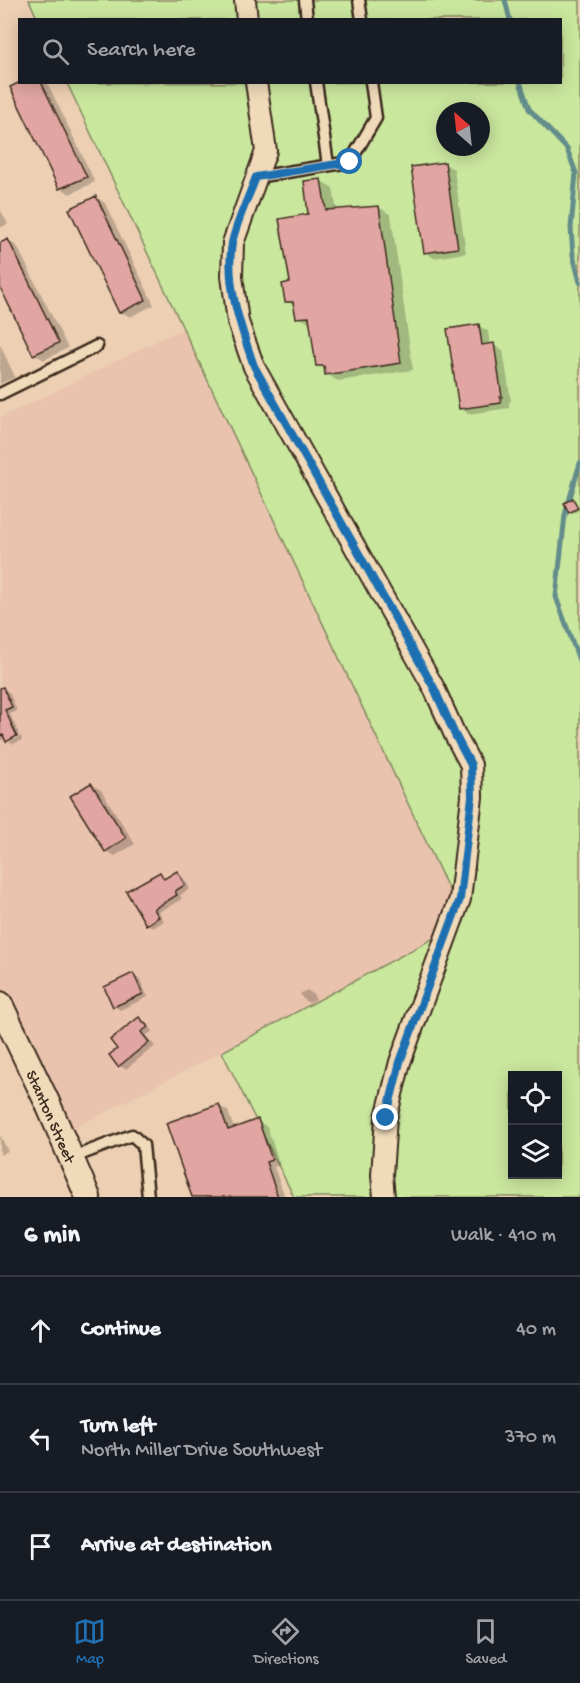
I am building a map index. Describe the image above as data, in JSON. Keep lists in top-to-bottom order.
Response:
{
  "streets": {
    "street": ["Stanton Street"]
  },
  "north": "top left",
  "page": {
    "search": "Search here",
    "heading": ["6 min", "Walk · 410 m"],
    "list": [
      ["Continue", "40 m"],
      ["Turn left", "North Miller Drive Southwest", "370 m"],
      "Arrive at destination"
    ],
    "nav": ["Map", "Directions", "Saved"]
  }
}
